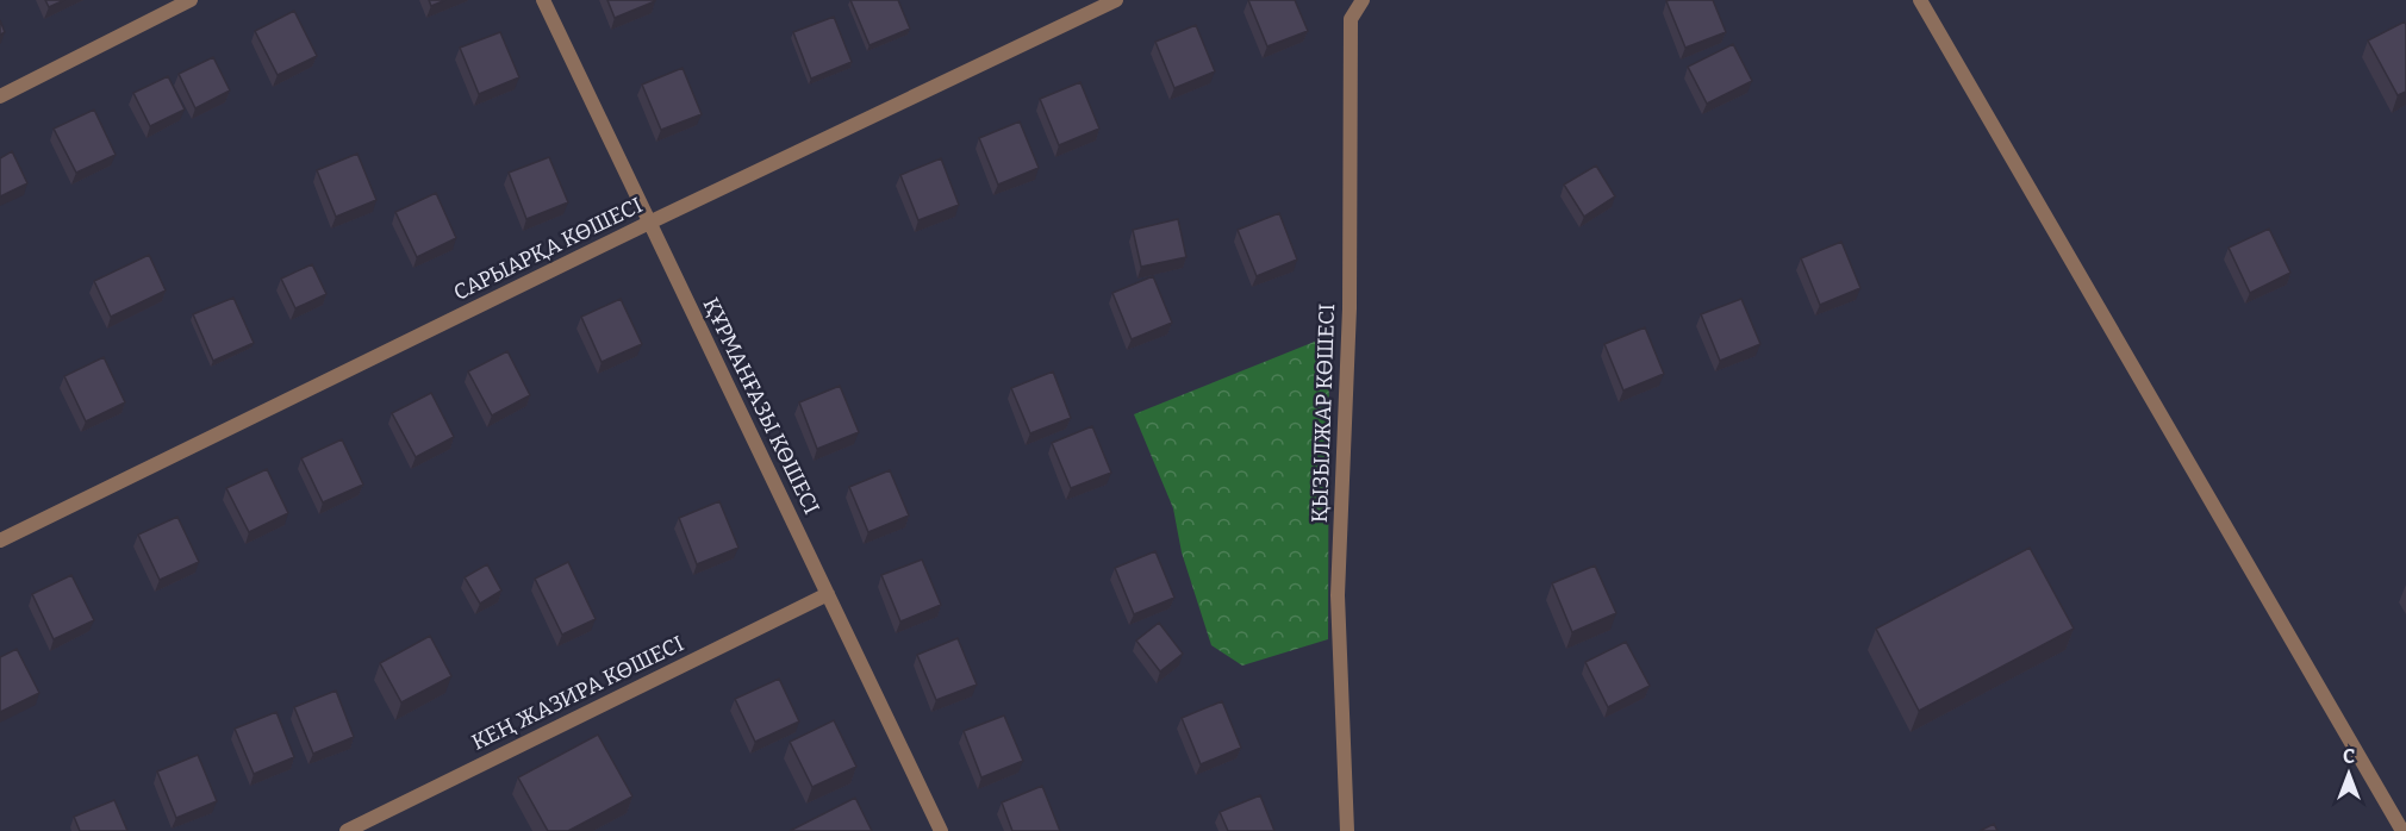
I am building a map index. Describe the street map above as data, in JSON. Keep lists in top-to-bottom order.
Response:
{
  "streets": {
    "street": [
      "САРЫАРҚА КӨШЕСІ",
      "ҚҰРМАНҒАЗЫ КӨШЕСІ",
      "ҚЫЗЫЛЖАР КӨШЕСІ",
      "КЕҢ ЖАЗИРА КӨШЕСІ"
    ]
  },
  "crossings": [
    ["САРЫАРҚА КӨШЕСІ", "ҚҰРМАНҒАЗЫ КӨШЕСІ"],
    ["ҚҰРМАНҒАЗЫ КӨШЕСІ", "КЕҢ ЖАЗИРА КӨШЕСІ"]
  ],
  "north": "top"
}
